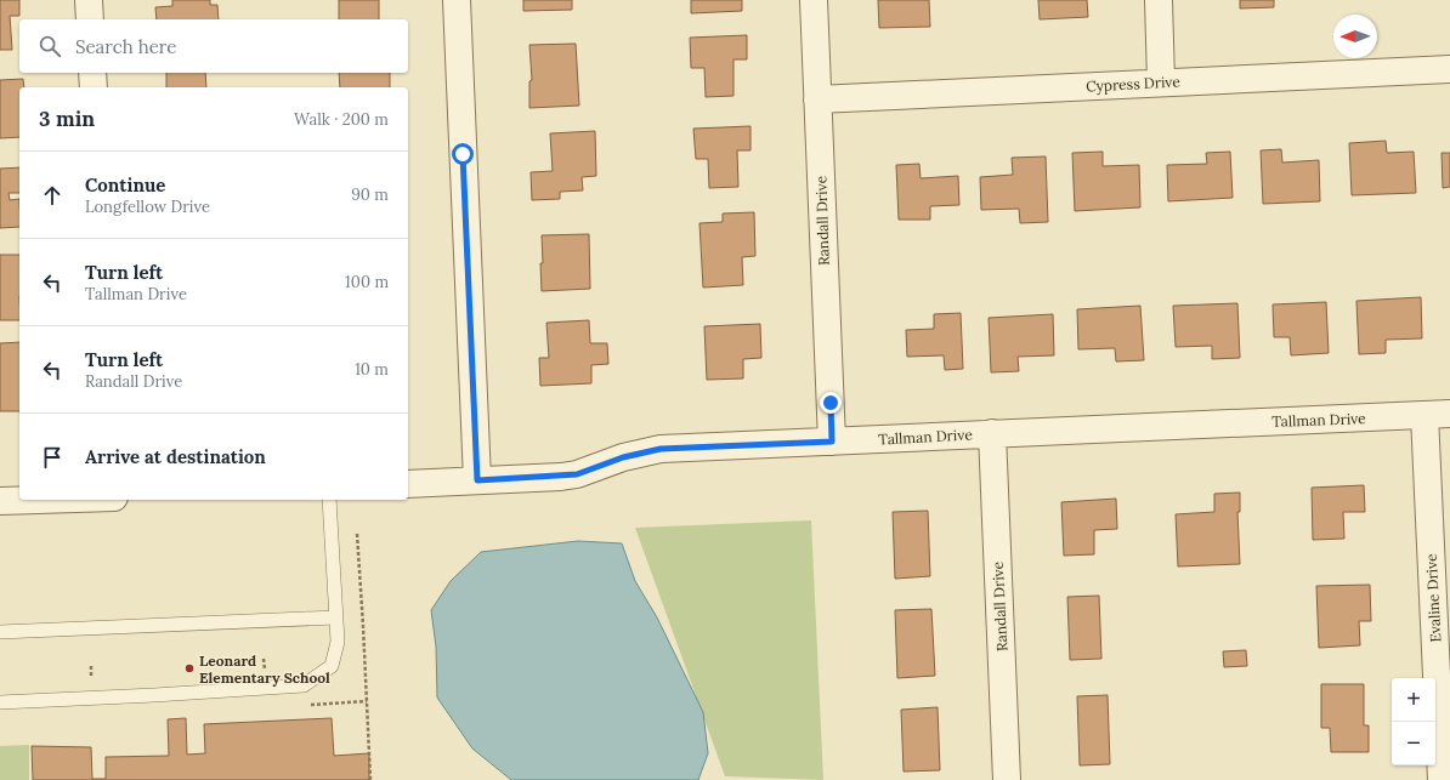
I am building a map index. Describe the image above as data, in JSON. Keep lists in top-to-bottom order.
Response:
{
  "streets": {
    "street": [
      "Cypress Drive",
      "Randall Drive",
      "Tallman Drive",
      "Evaline Drive"
    ]
  },
  "crossings": [
    ["Cypress Drive", "Randall Drive"],
    ["Randall Drive", "Tallman Drive"],
    ["Tallman Drive", "Evaline Drive"]
  ],
  "places": ["Leonard Elementary School"],
  "north": "left",
  "page": {
    "search": "Search here",
    "heading": ["3 min", "Walk · 200 m"],
    "list": [
      ["Continue", "Longfellow Drive", "90 m"],
      ["Turn left", "Tallman Drive", "100 m"],
      ["Turn left", "Randall Drive", "10 m"],
      "Arrive at destination"
    ],
    "map_buttons": ["+", "−"]
  }
}
